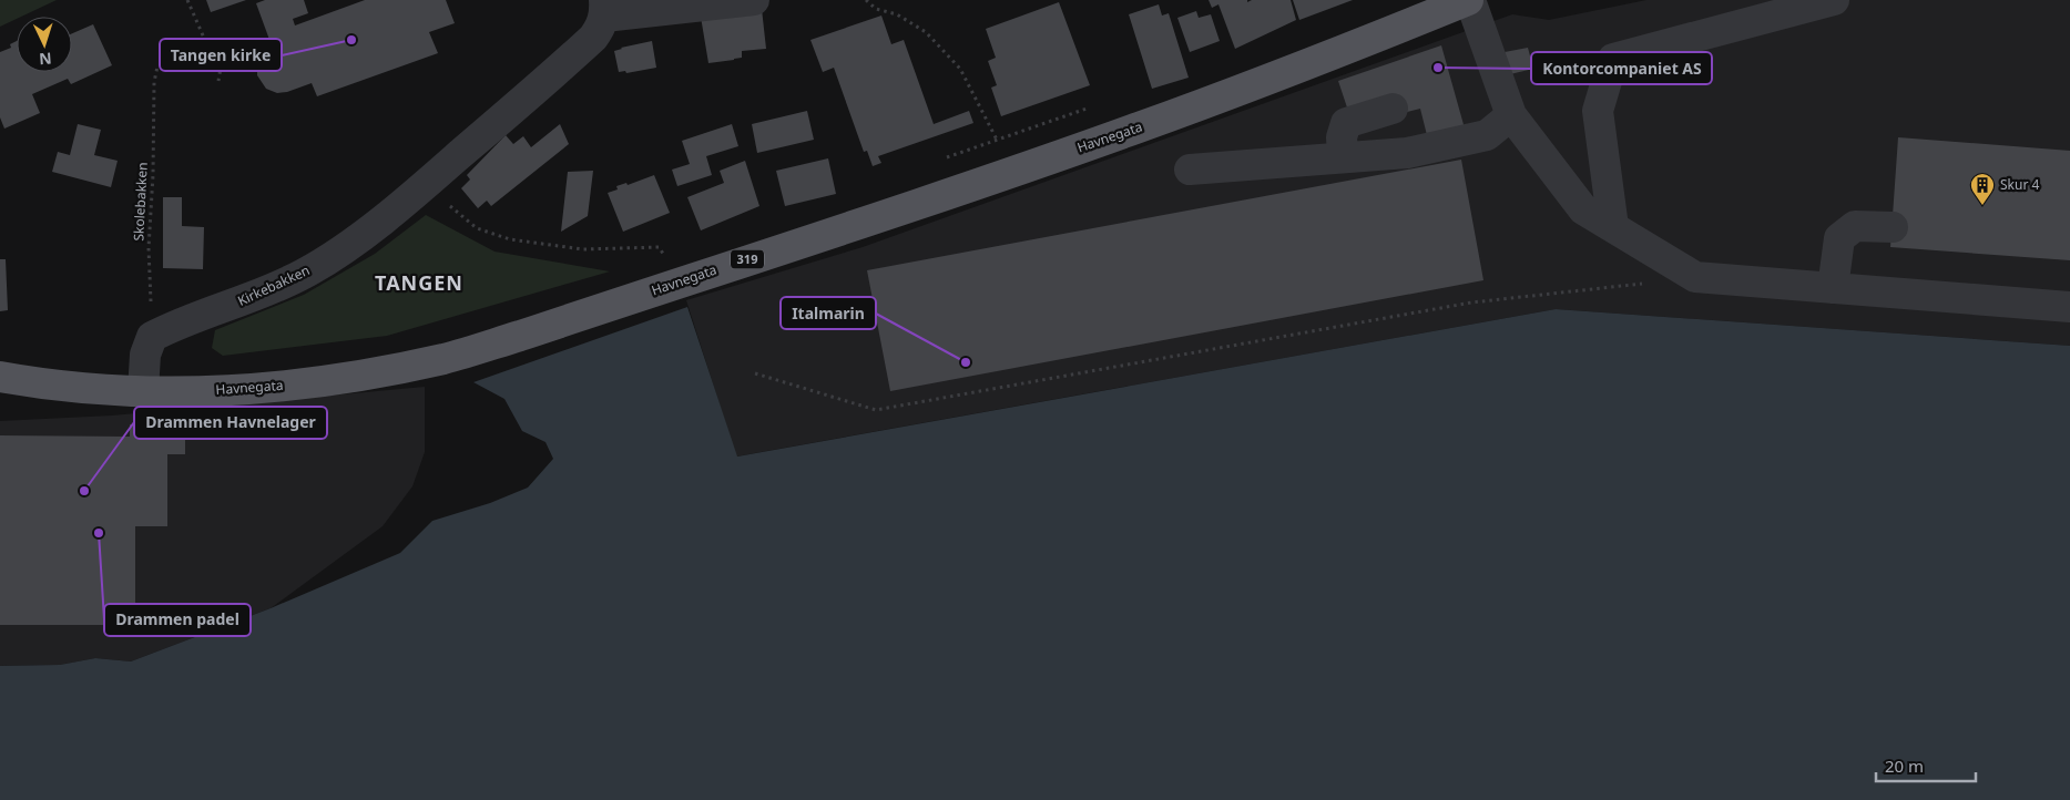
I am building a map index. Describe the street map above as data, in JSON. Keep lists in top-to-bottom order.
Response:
{
  "streets": {
    "main road": ["Havnegata", "319"],
    "street": ["Kirkebakken"],
    "path": ["Skolebakken"]
  },
  "crossings": [
    ["Skolebakken", "Kirkebakken"]
  ],
  "districts": ["TANGEN"],
  "places": {
    "other": [
      "Tangen kirke",
      "Kontorcompaniet AS",
      "Italmarin",
      "Drammen Havnelager",
      "Drammen padel"
    ],
    "building": ["Skur 4"]
  },
  "scale_bar": "20 m",
  "north": "bottom"
}
